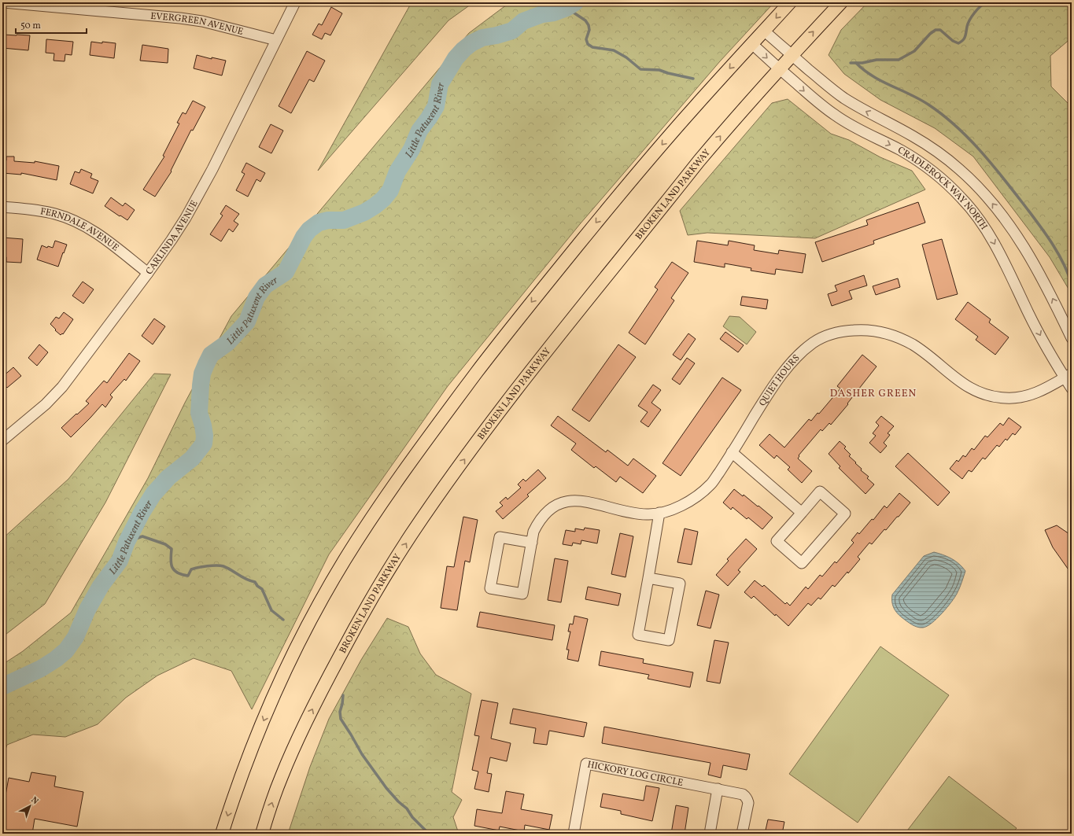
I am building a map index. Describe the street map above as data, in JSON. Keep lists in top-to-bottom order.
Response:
{
  "streets": {
    "main road": ["BROKEN LAND PARKWAY"],
    "street": [
      "EVERGREEN AVENUE",
      "CRADLEROCK WAY NORTH",
      "FERNDALE AVENUE",
      "CARLINDA AVENUE",
      "QUIET HOURS",
      "HICKORY LOG CIRCLE"
    ]
  },
  "crossings": [
    ["EVERGREEN AVENUE", "CARLINDA AVENUE"],
    ["CRADLEROCK WAY NORTH", "BROKEN LAND PARKWAY"],
    ["CRADLEROCK WAY NORTH", "QUIET HOURS"],
    ["FERNDALE AVENUE", "CARLINDA AVENUE"]
  ],
  "districts": ["DASHER GREEN"],
  "water": ["Little Patuxent River"],
  "scale_bar": "50 m",
  "north": "top right"
}
